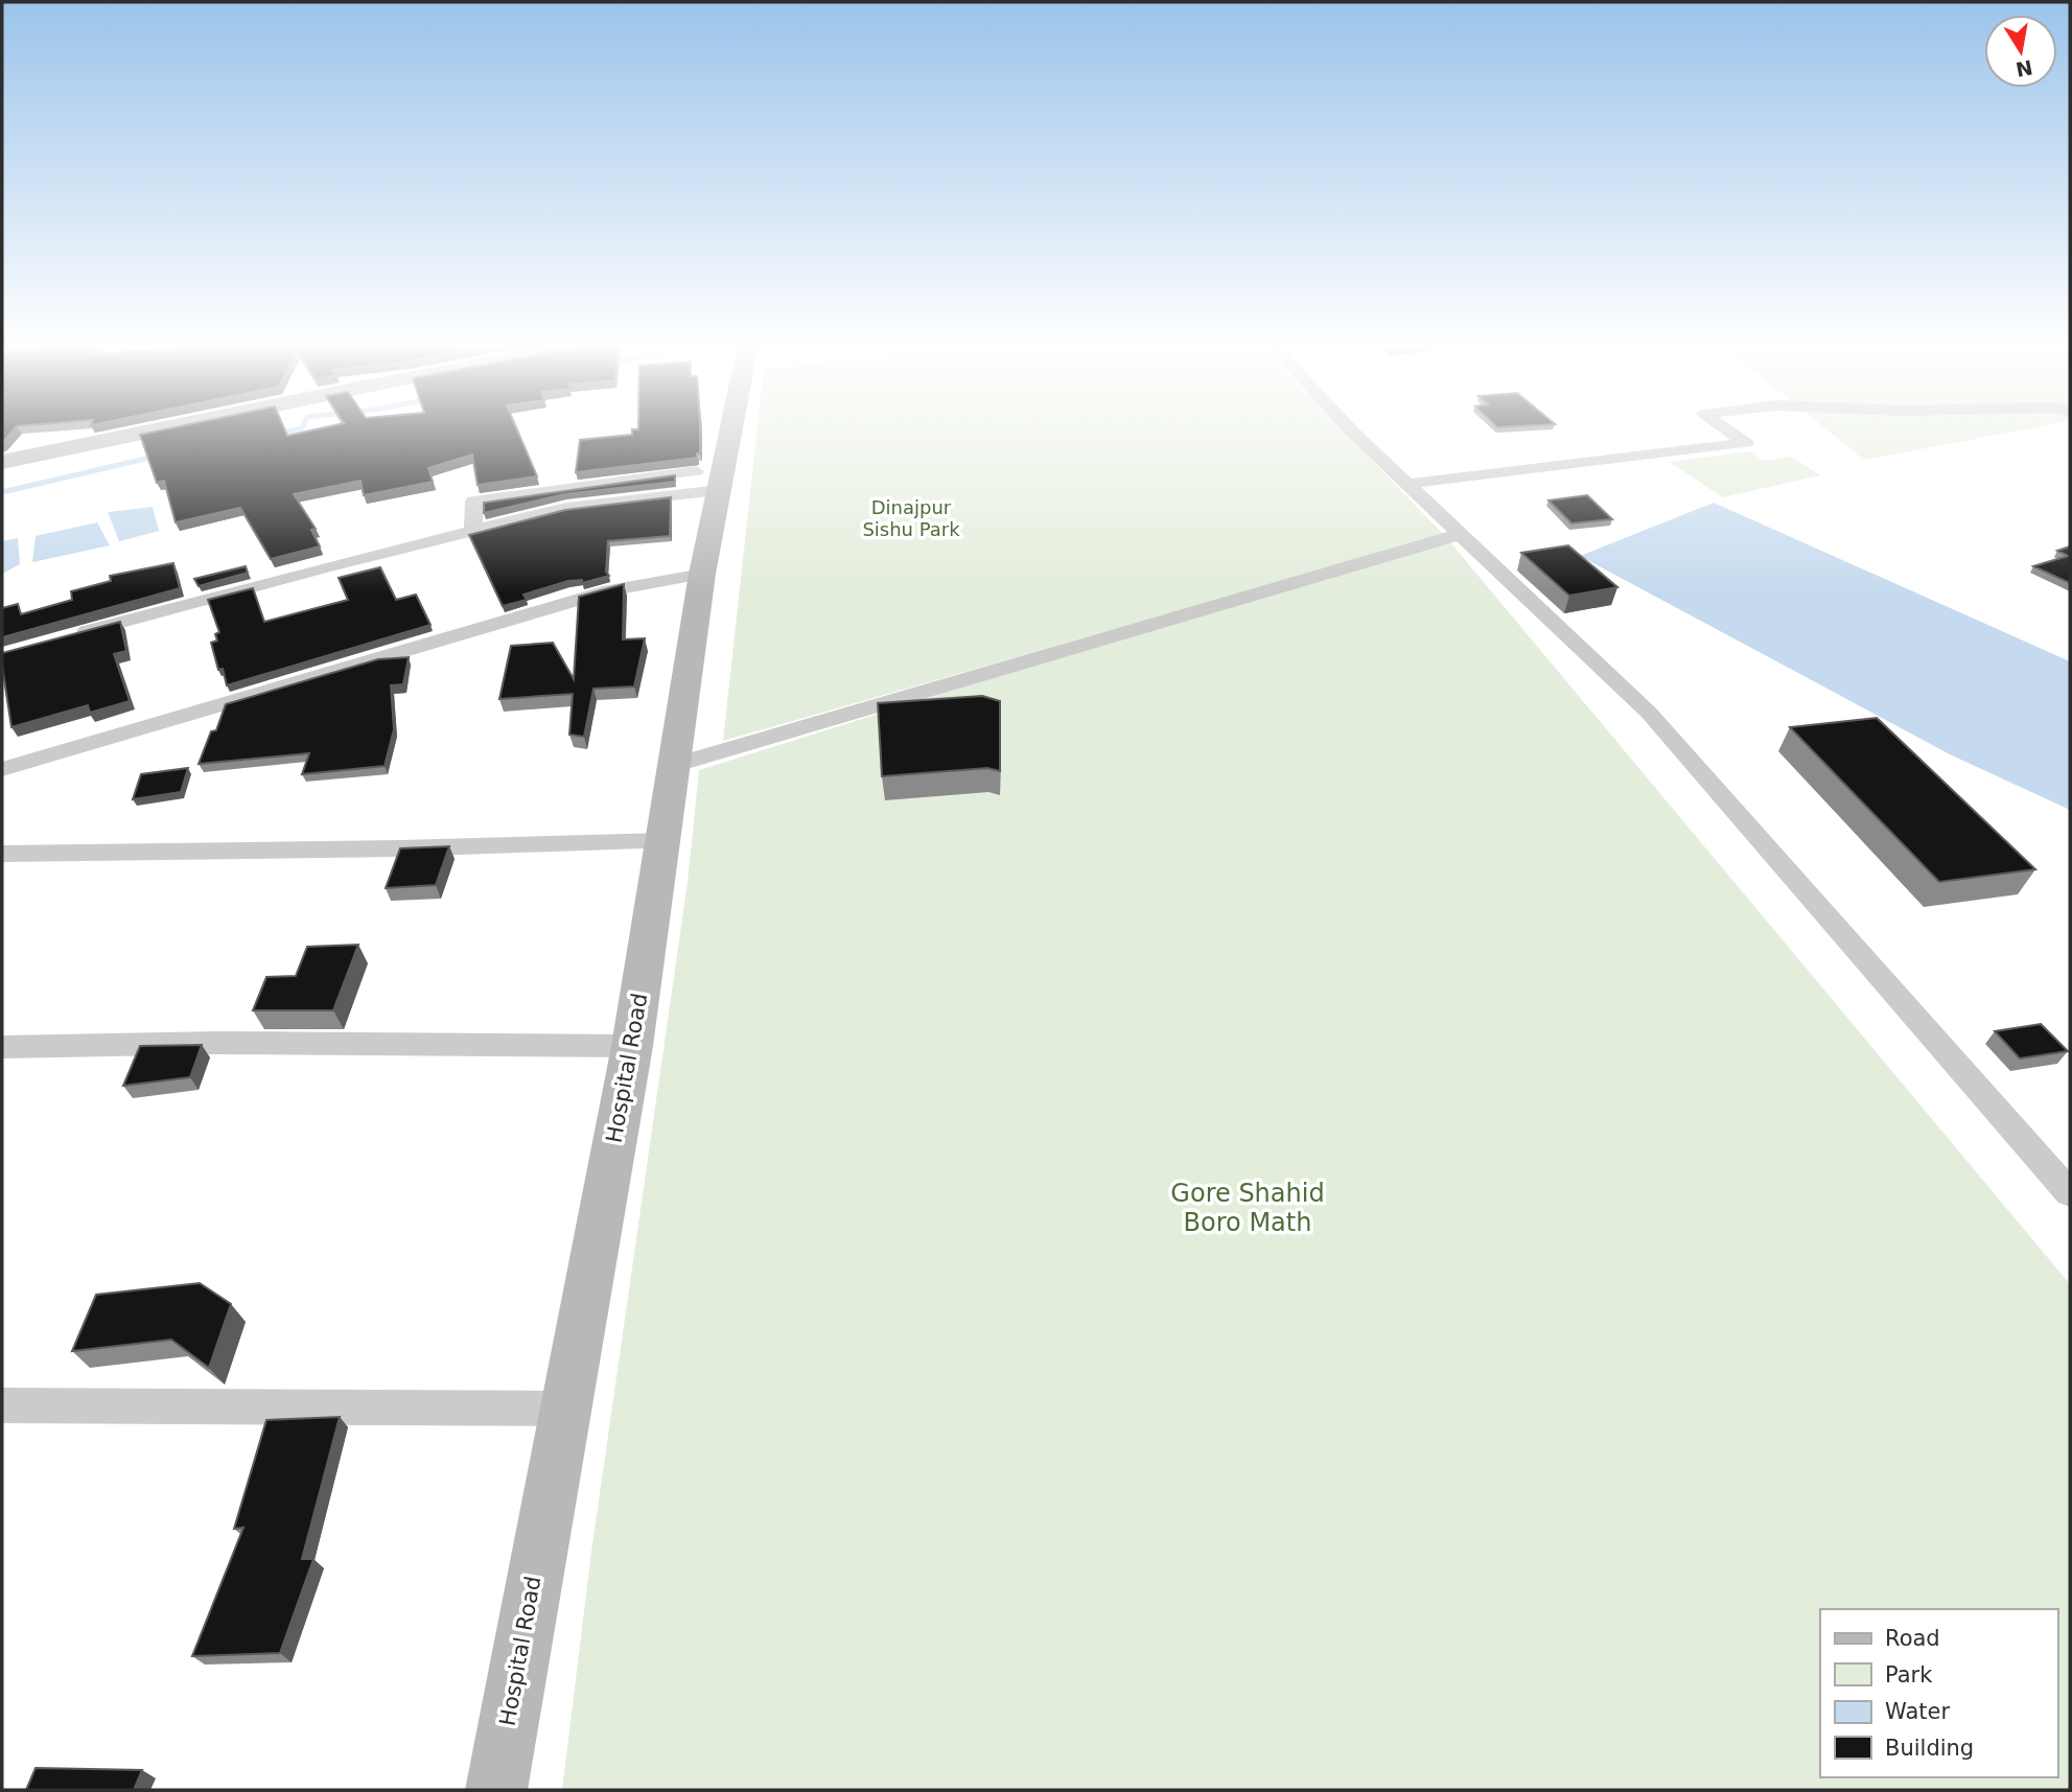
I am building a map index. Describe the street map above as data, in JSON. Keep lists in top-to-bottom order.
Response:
{
  "streets": {
    "main road": ["Hospital Road"]
  },
  "parks": ["Dinajpur Sishu Park", "Gore Shahid Boro Math"],
  "legend": [
    "Road",
    "Park",
    "Water",
    "Building"
  ],
  "north": "bottom"
}
